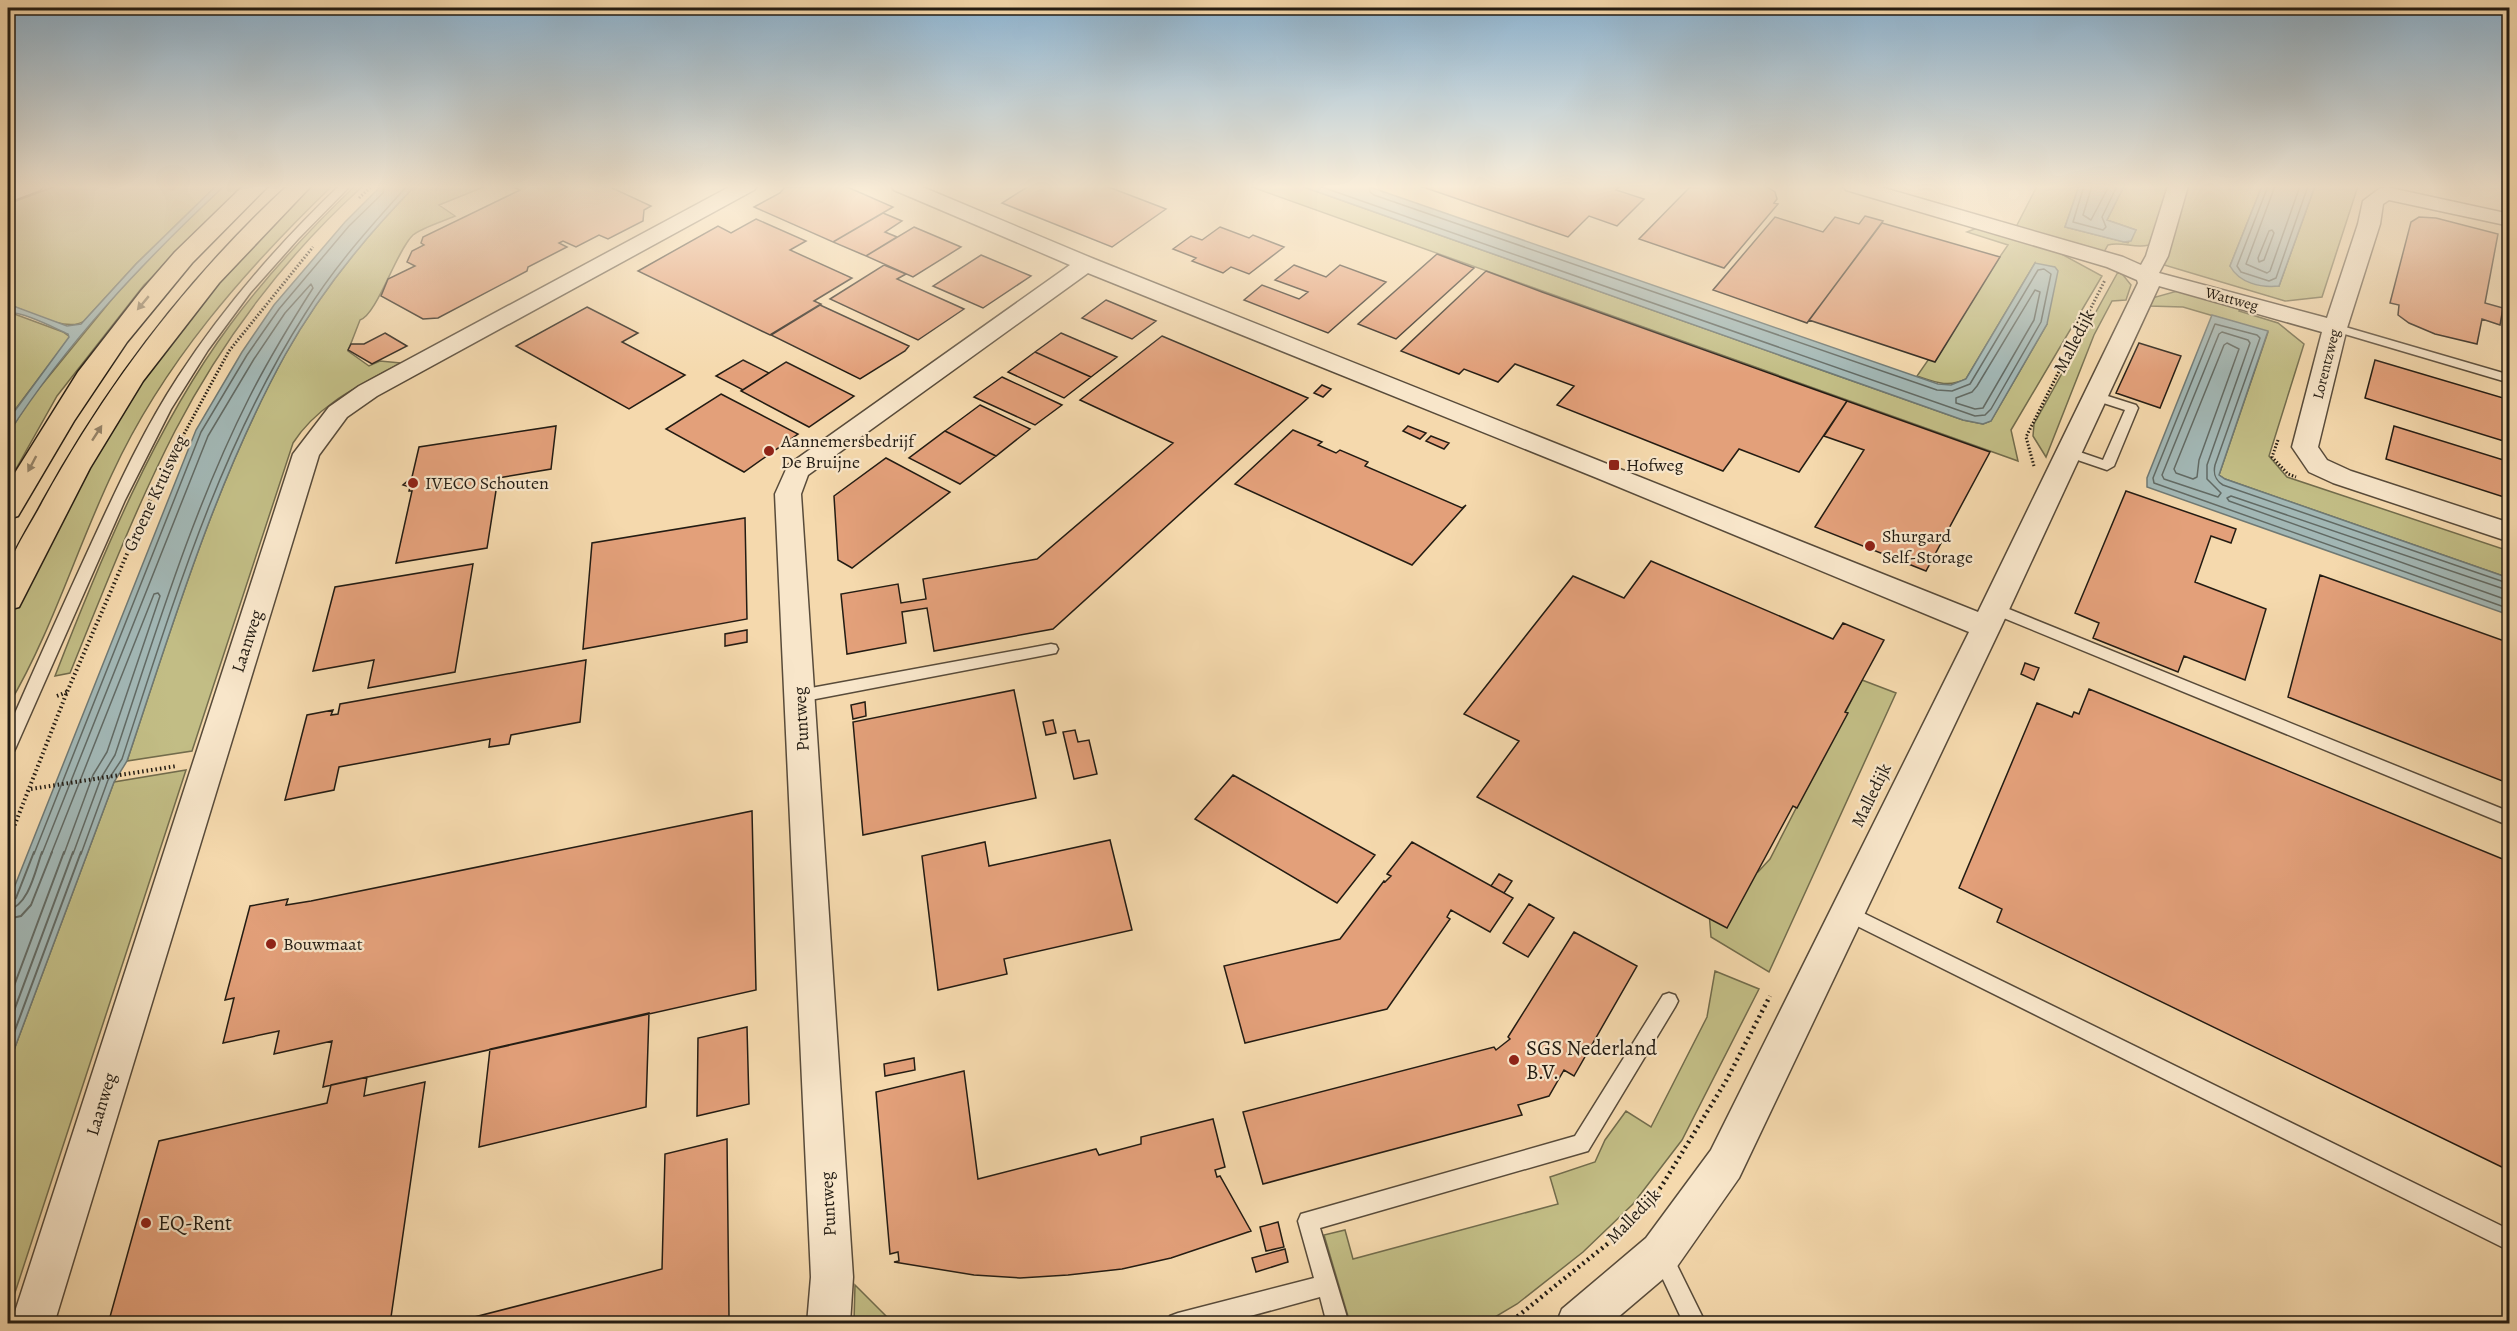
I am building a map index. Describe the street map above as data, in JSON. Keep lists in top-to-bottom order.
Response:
{
  "streets": {
    "street": [
      "Wattweg",
      "Malledijk",
      "Lorentzweg",
      "Laanweg",
      "Puntweg"
    ],
    "path": ["Groene Kruisweg"]
  },
  "crossings": [
    ["Wattweg", "Malledijk"],
    ["Wattweg", "Lorentzweg"]
  ],
  "places": {
    "other": [
      "Aannemersbedrijf De Bruijne",
      "IVECO Schouten",
      "Shurgard Self-Storage",
      "Bouwmaat",
      "SGS Nederland B.V.",
      "EQ-Rent"
    ],
    "transit": ["Hofweg"]
  }
}
